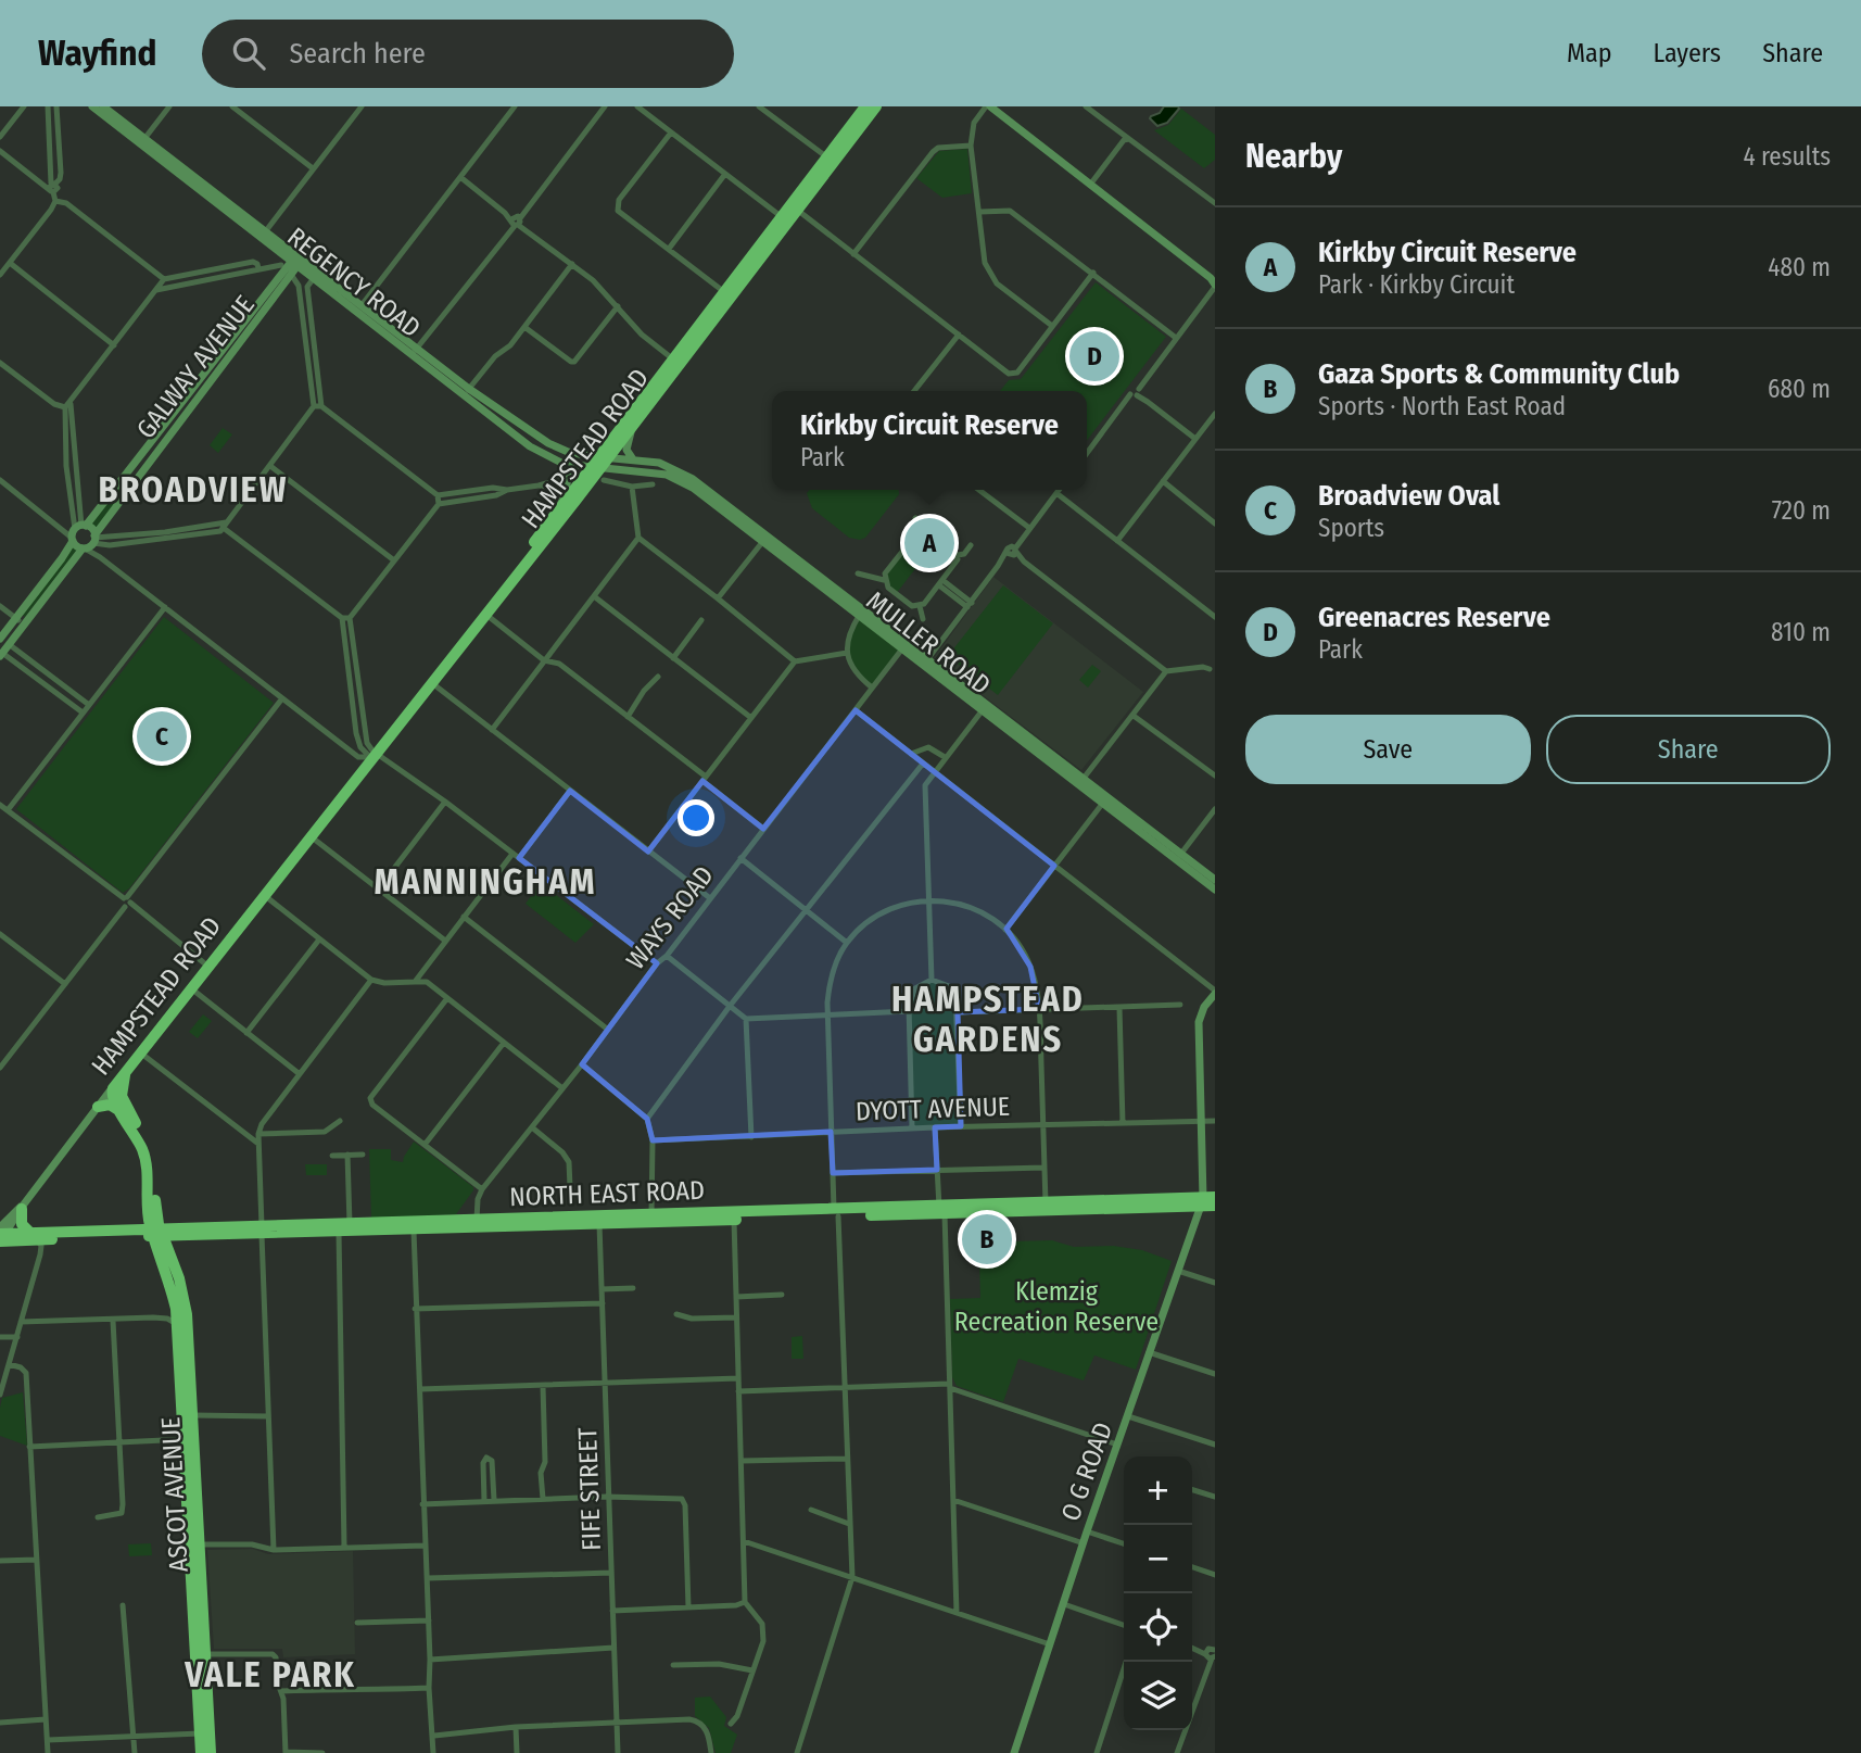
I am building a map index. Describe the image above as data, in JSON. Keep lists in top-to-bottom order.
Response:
{
  "streets": {
    "highway": ["HAMPSTEAD ROAD", "NORTH EAST ROAD", "ASCOT AVENUE"],
    "main road": [
      "REGENCY ROAD",
      "GALWAY AVENUE",
      "MULLER ROAD",
      "O G ROAD"
    ],
    "street": ["WAYS ROAD", "DYOTT AVENUE", "FIFE STREET"]
  },
  "crossings": [
    ["REGENCY ROAD", "GALWAY AVENUE"],
    ["REGENCY ROAD", "HAMPSTEAD ROAD"],
    ["REGENCY ROAD", "MULLER ROAD"],
    ["HAMPSTEAD ROAD", "MULLER ROAD"],
    ["HAMPSTEAD ROAD", "NORTH EAST ROAD"],
    ["MULLER ROAD", "WAYS ROAD"],
    ["WAYS ROAD", "NORTH EAST ROAD"],
    ["NORTH EAST ROAD", "O G ROAD"],
    ["NORTH EAST ROAD", "FIFE STREET"],
    ["NORTH EAST ROAD", "ASCOT AVENUE"]
  ],
  "districts": [
    "BROADVIEW",
    "MANNINGHAM",
    "HAMPSTEAD GARDENS",
    "VALE PARK"
  ],
  "parks": ["Klemzig Recreation Reserve"],
  "page": {
    "header": "Wayfind",
    "search": "Search here",
    "nav": ["Map", "Layers", "Share"],
    "heading": ["Nearby", "4 results"],
    "list": [
      {
        "mark": "A",
        "name": "Kirkby Circuit Reserve",
        "note": "Park · Kirkby Circuit",
        "value": "480 m"
      },
      {
        "mark": "B",
        "name": "Gaza Sports & Community Club",
        "note": "Sports · North East Road",
        "value": "680 m"
      },
      {
        "mark": "C",
        "name": "Broadview Oval",
        "note": "Sports",
        "value": "720 m"
      },
      {
        "mark": "D",
        "name": "Greenacres Reserve",
        "note": "Park",
        "value": "810 m"
      }
    ],
    "pins": [
      "D",
      "A",
      "C",
      "B"
    ],
    "popup": ["Kirkby Circuit Reserve", "Park"],
    "buttons": ["Save", "Share"],
    "map_buttons": ["+", "−"]
  }
}
